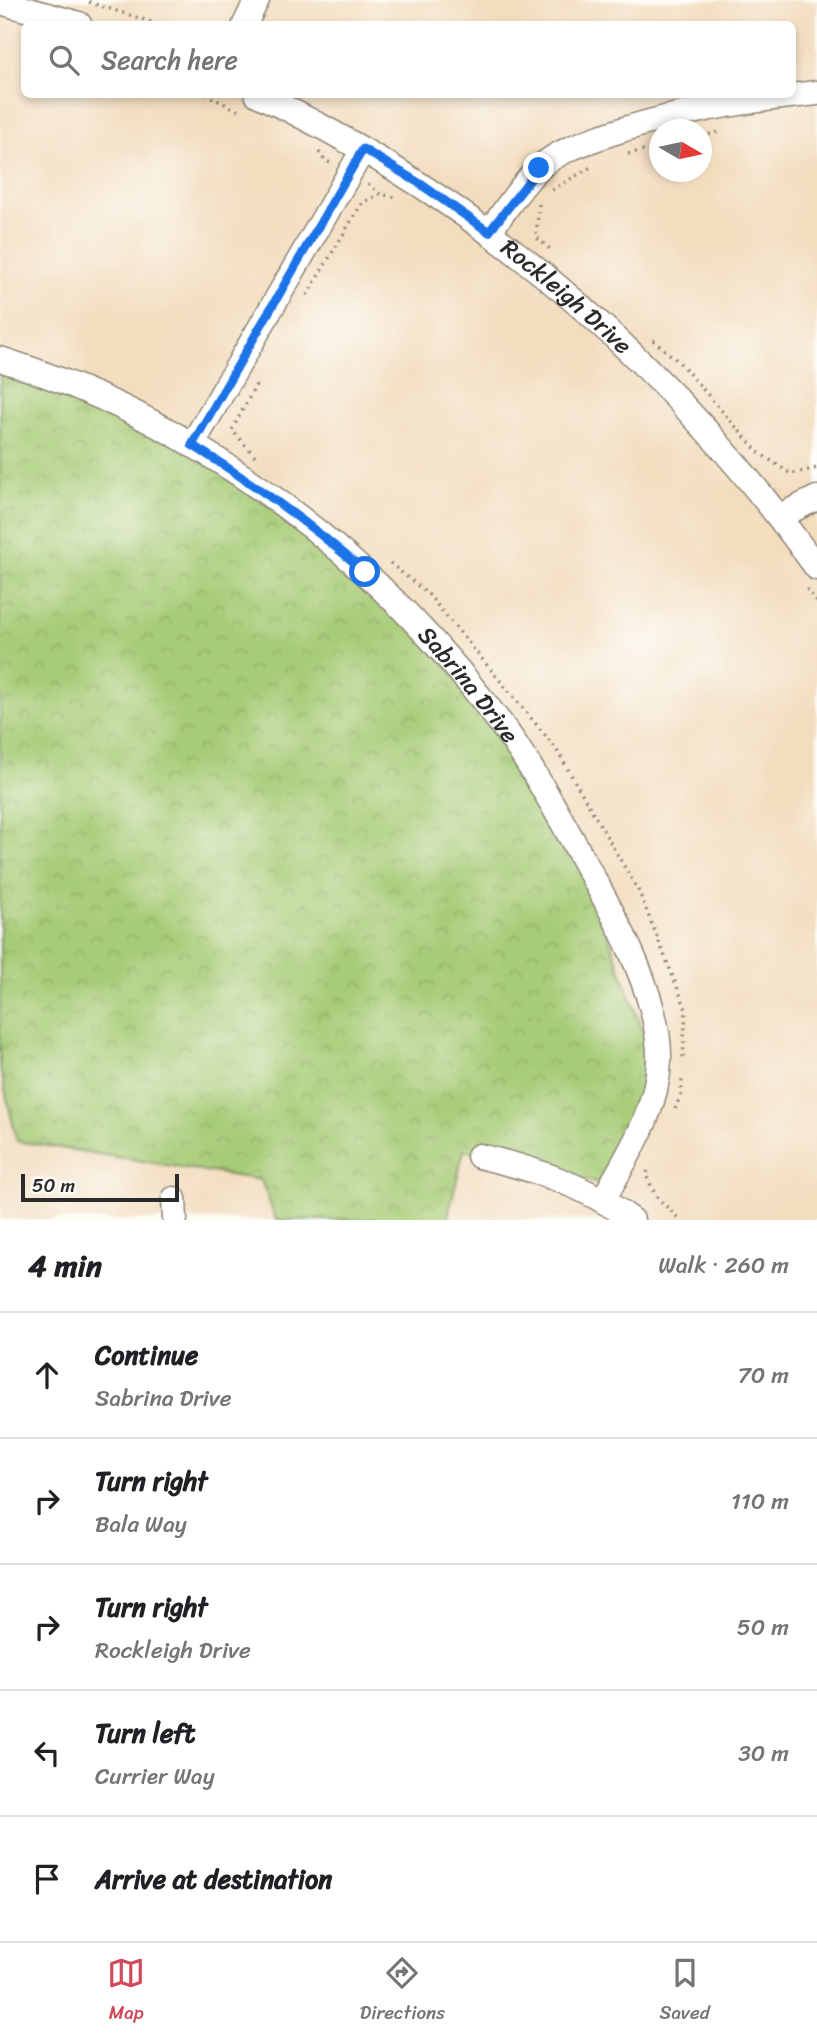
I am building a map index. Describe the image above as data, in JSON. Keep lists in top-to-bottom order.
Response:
{
  "streets": {
    "street": ["Rockleigh Drive", "Sabrina Drive"]
  },
  "scale_bar": "50 m",
  "north": "right",
  "page": {
    "search": "Search here",
    "scale": "50 m",
    "heading": ["4 min", "Walk · 260 m"],
    "list": [
      ["Continue", "Sabrina Drive", "70 m"],
      ["Turn right", "Bala Way", "110 m"],
      ["Turn right", "Rockleigh Drive", "50 m"],
      ["Turn left", "Currier Way", "30 m"],
      "Arrive at destination"
    ],
    "nav": ["Map", "Directions", "Saved"]
  }
}
